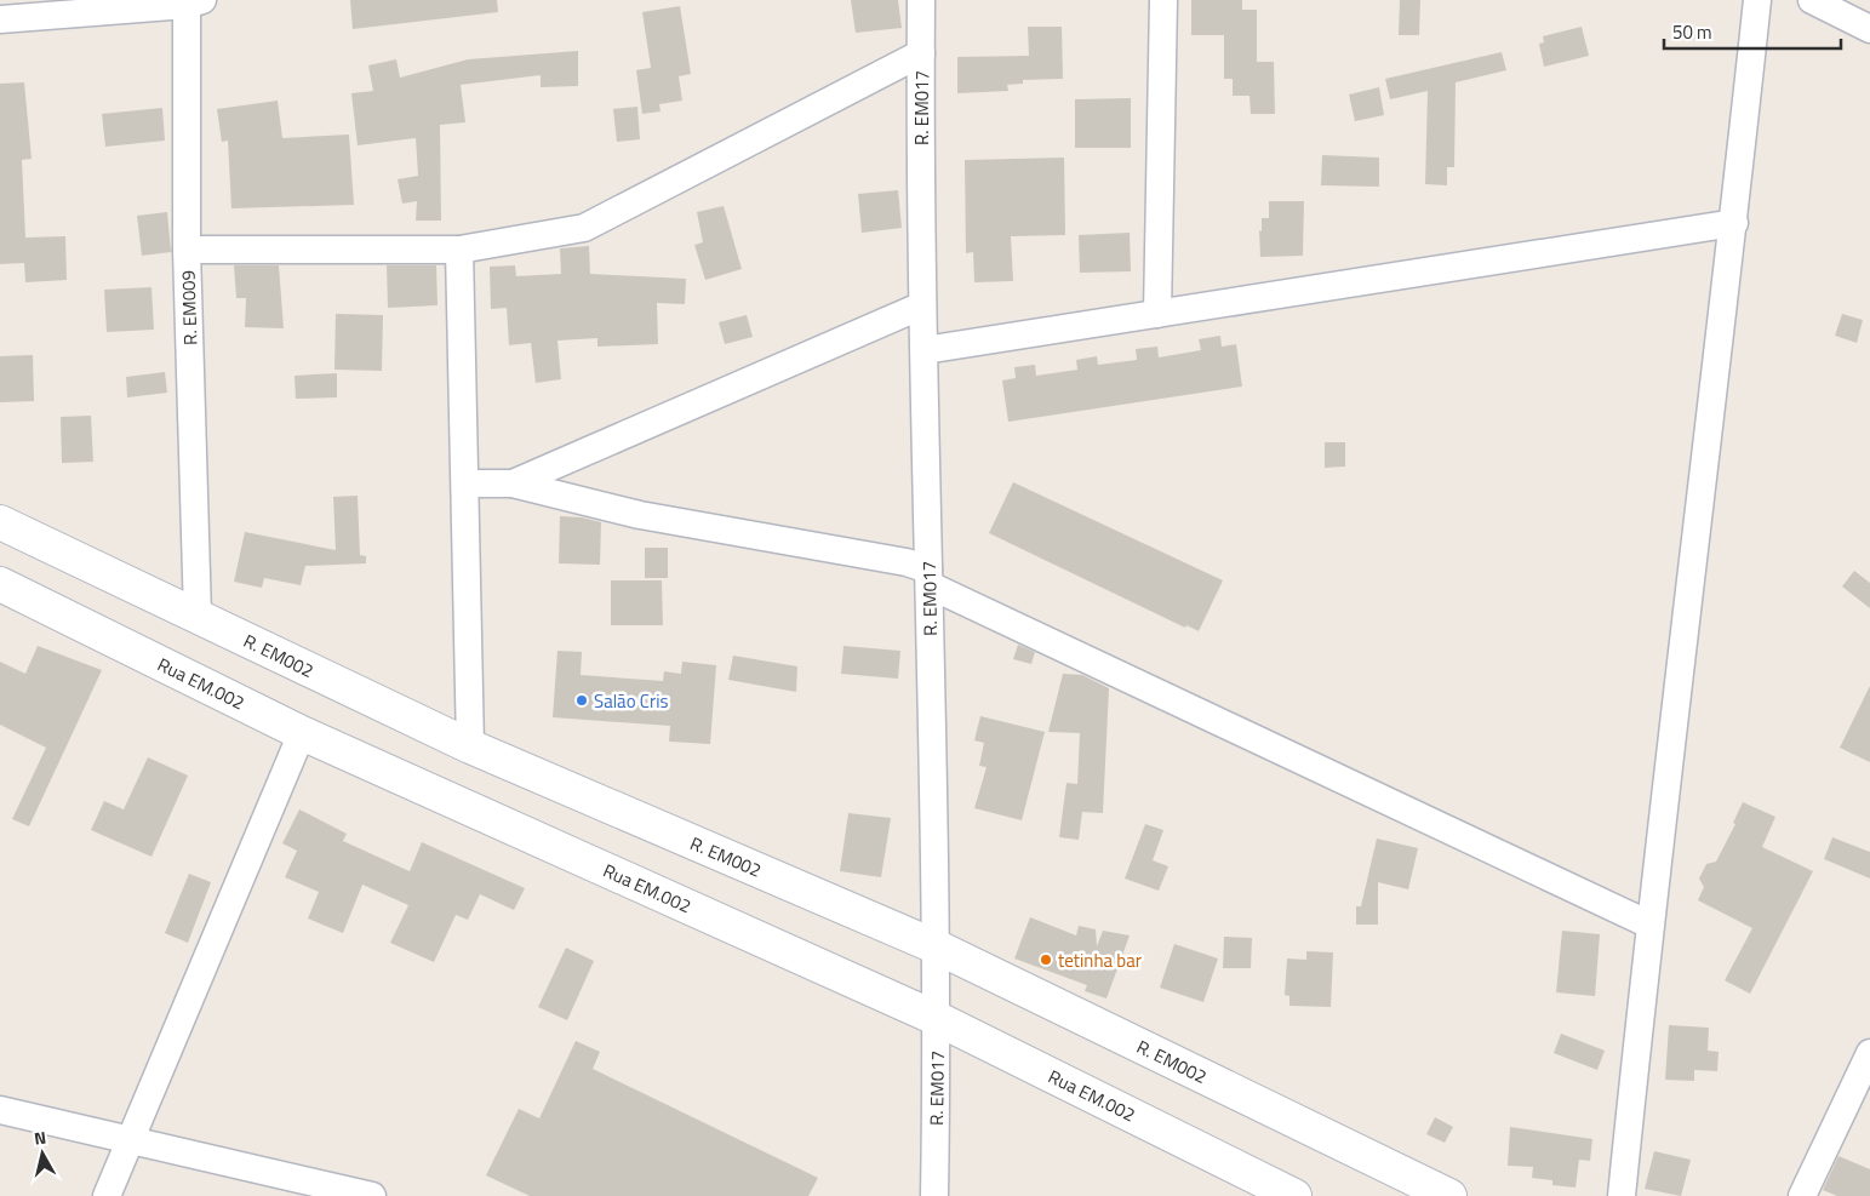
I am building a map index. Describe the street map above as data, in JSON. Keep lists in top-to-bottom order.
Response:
{
  "streets": {
    "street": [
      "R. EM017",
      "R. EM009",
      "R. EM002",
      "Rua EM.002"
    ]
  },
  "crossings": [
    ["R. EM017", "R. EM002"],
    ["R. EM017", "Rua EM.002"],
    ["R. EM009", "R. EM002"]
  ],
  "places": ["Salão Cris", "tetinha bar"],
  "scale_bar": "50 m",
  "north": "top"
}
